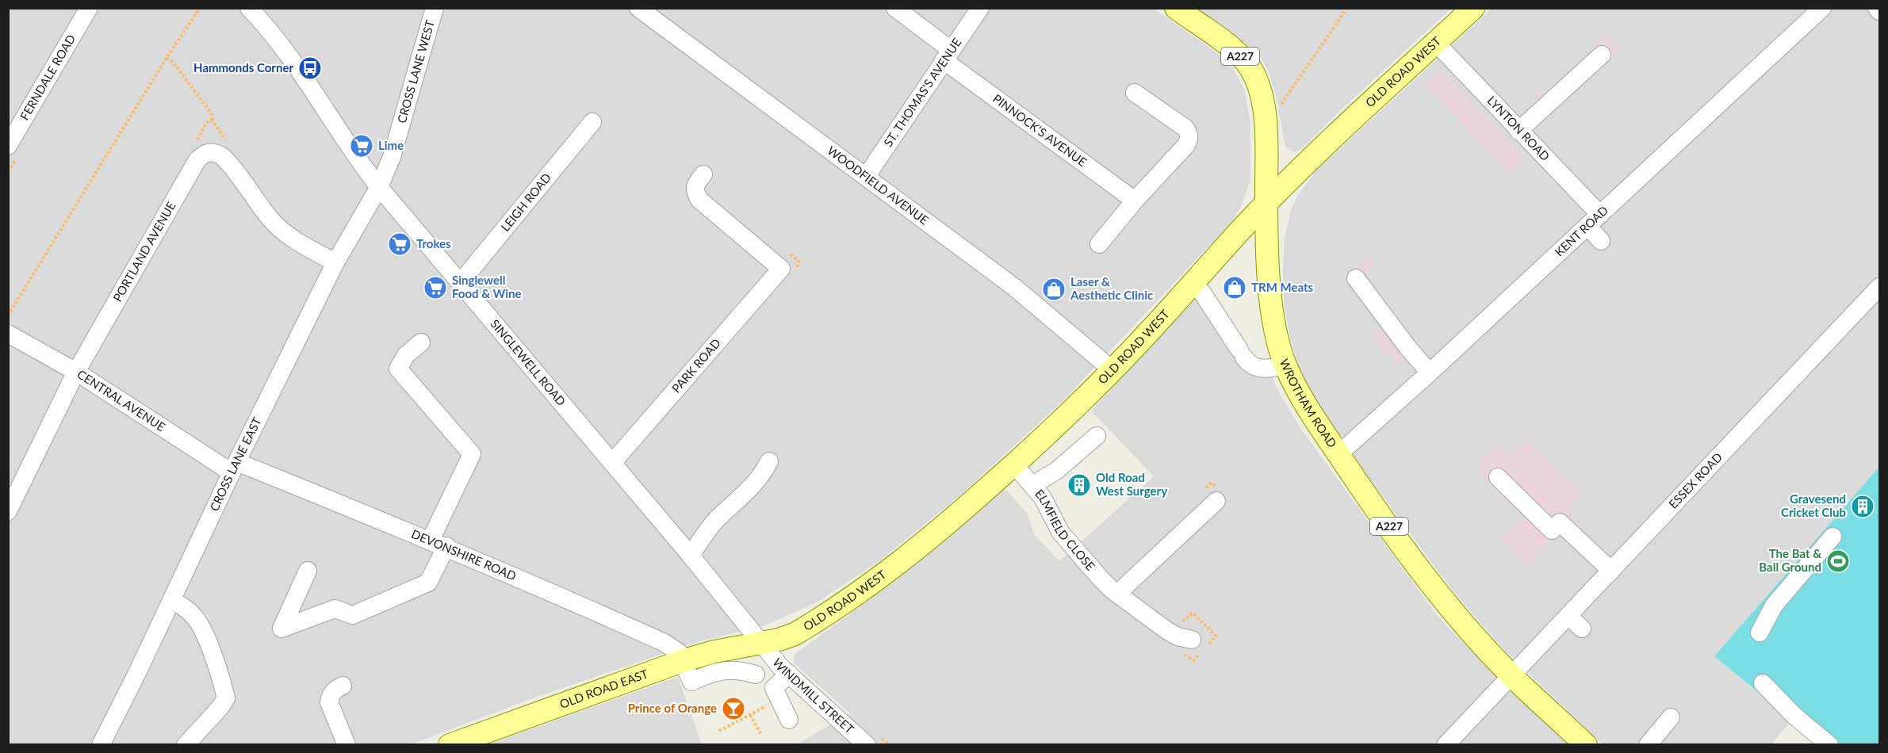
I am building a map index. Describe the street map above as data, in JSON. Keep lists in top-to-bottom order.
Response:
{
  "streets": {
    "main road": [
      "A227",
      "OLD ROAD WEST",
      "WROTHAM ROAD",
      "OLD ROAD EAST"
    ],
    "street": [
      "CROSS LANE WEST",
      "FERNDALE ROAD",
      "ST. THOMAS'S AVENUE",
      "LYNTON ROAD",
      "PINNOCK'S AVENUE",
      "WOODFIELD AVENUE",
      "LEIGH ROAD",
      "KENT ROAD",
      "PORTLAND AVENUE",
      "SINGLEWELL ROAD",
      "PARK ROAD",
      "CENTRAL AVENUE",
      "CROSS LANE EAST",
      "ESSEX ROAD",
      "ELMFIELD CLOSE",
      "DEVONSHIRE ROAD",
      "WINDMILL STREET"
    ]
  },
  "crossings": [
    ["A227", "OLD ROAD WEST"],
    ["A227", "WROTHAM ROAD"],
    ["CROSS LANE WEST", "SINGLEWELL ROAD"],
    ["CROSS LANE WEST", "CROSS LANE EAST"],
    ["OLD ROAD WEST", "LYNTON ROAD"],
    ["OLD ROAD WEST", "WOODFIELD AVENUE"],
    ["OLD ROAD WEST", "SINGLEWELL ROAD"],
    ["OLD ROAD WEST", "WROTHAM ROAD"],
    ["OLD ROAD WEST", "ELMFIELD CLOSE"],
    ["OLD ROAD WEST", "OLD ROAD EAST"],
    ["OLD ROAD WEST", "WINDMILL STREET"],
    ["ST. THOMAS'S AVENUE", "PINNOCK'S AVENUE"],
    ["ST. THOMAS'S AVENUE", "WOODFIELD AVENUE"],
    ["LYNTON ROAD", "KENT ROAD"],
    ["LEIGH ROAD", "SINGLEWELL ROAD"],
    ["KENT ROAD", "WROTHAM ROAD"],
    ["PORTLAND AVENUE", "CENTRAL AVENUE"],
    ["PORTLAND AVENUE", "CROSS LANE EAST"],
    ["SINGLEWELL ROAD", "PARK ROAD"],
    ["SINGLEWELL ROAD", "CROSS LANE EAST"],
    ["SINGLEWELL ROAD", "OLD ROAD EAST"],
    ["SINGLEWELL ROAD", "WINDMILL STREET"],
    ["CENTRAL AVENUE", "CROSS LANE EAST"],
    ["CENTRAL AVENUE", "DEVONSHIRE ROAD"],
    ["WROTHAM ROAD", "ESSEX ROAD"],
    ["CROSS LANE EAST", "DEVONSHIRE ROAD"],
    ["DEVONSHIRE ROAD", "OLD ROAD EAST"],
    ["OLD ROAD EAST", "WINDMILL STREET"]
  ],
  "places": {
    "bus stop": ["Hammonds Corner"],
    "supermarket": ["Lime", "Trokes", "Singlewell Food & Wine"],
    "shop": ["TRM Meats", "Laser & Aesthetic Clinic"],
    "building": ["Old Road West Surgery", "Gravesend Cricket Club"],
    "sports": ["The Bat & Ball Ground"],
    "bar": ["Prince of Orange"]
  }
}
